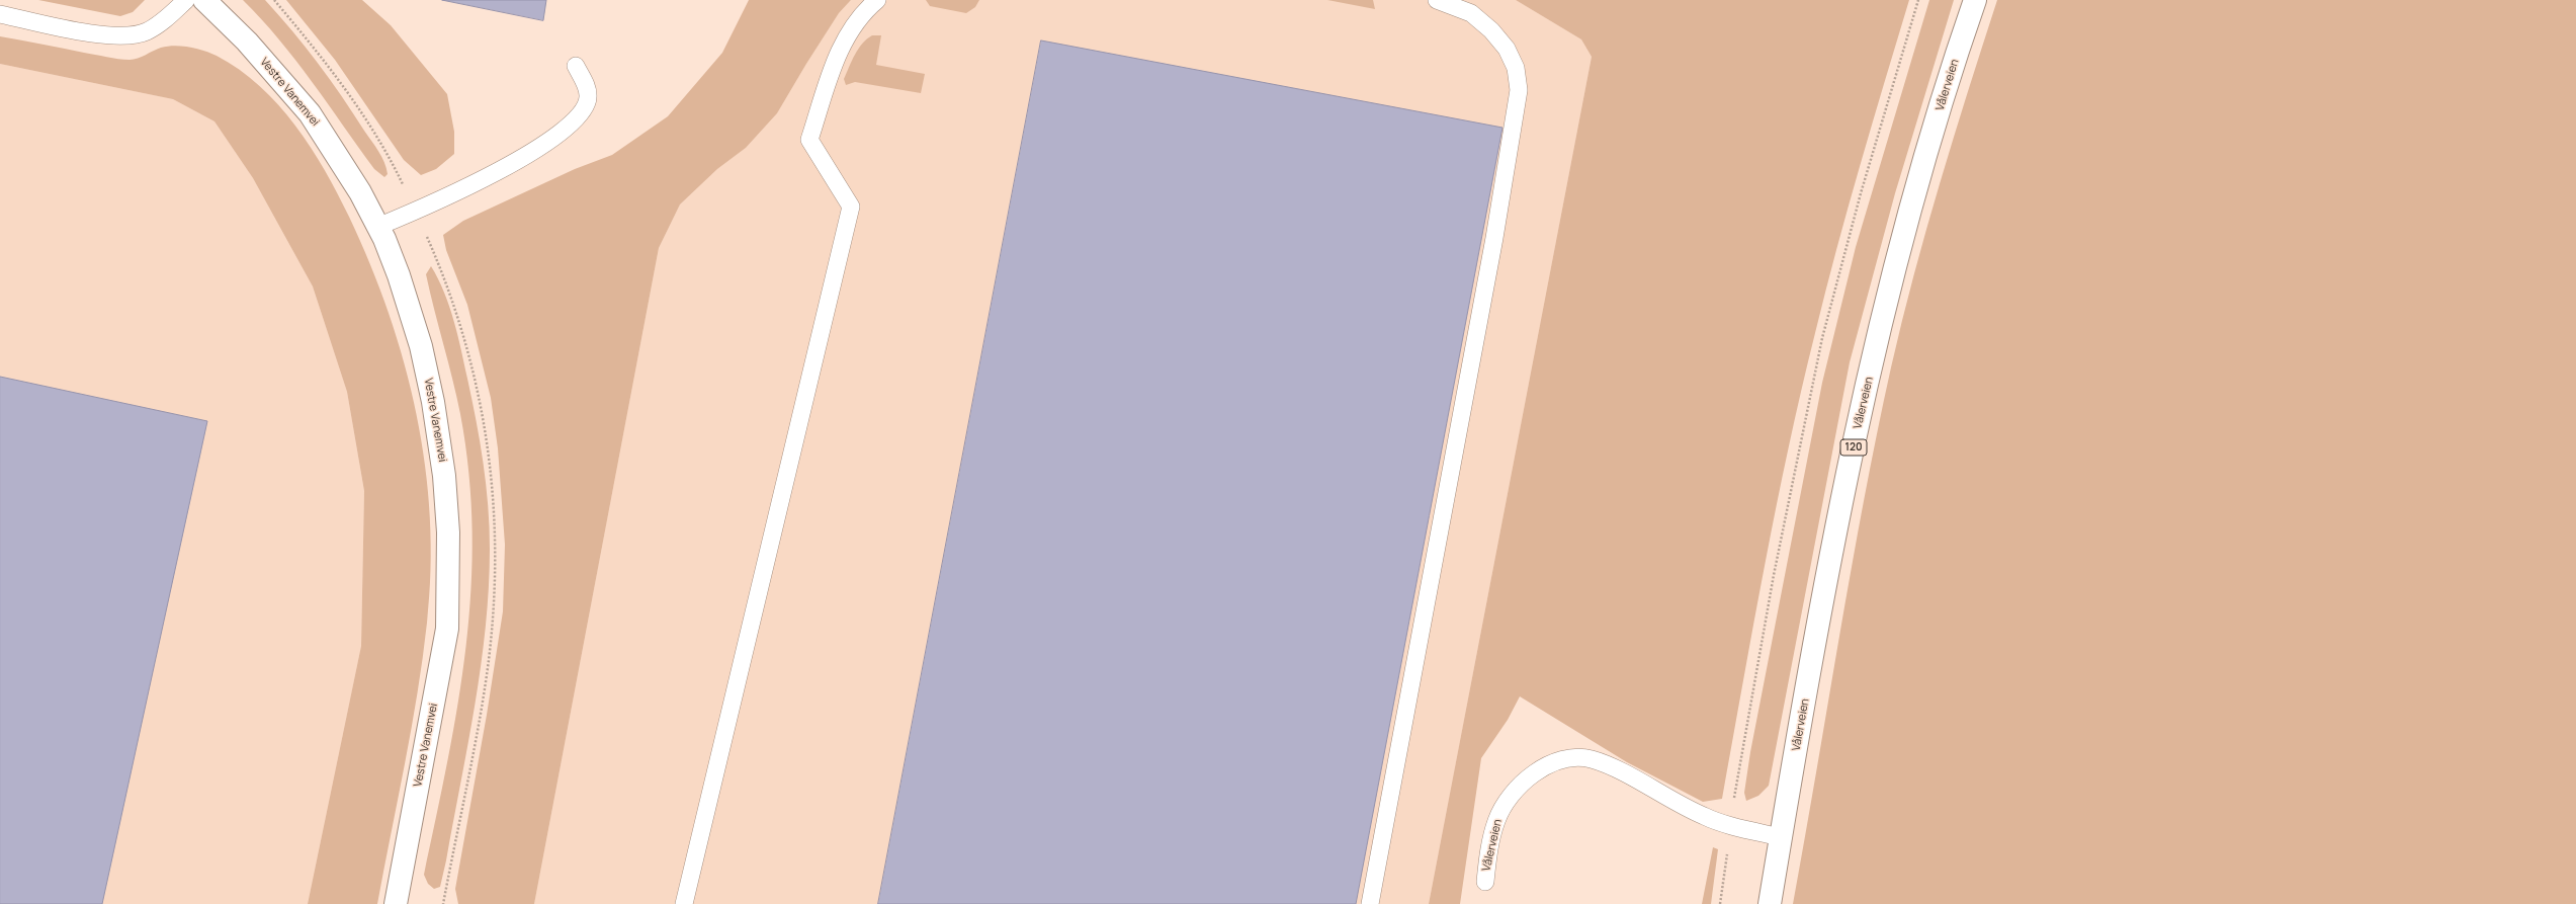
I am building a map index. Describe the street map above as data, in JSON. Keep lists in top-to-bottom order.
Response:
{
  "streets": {
    "street": ["Vålerveien", "Vestre Vanemvei", "120"]
  }
}
